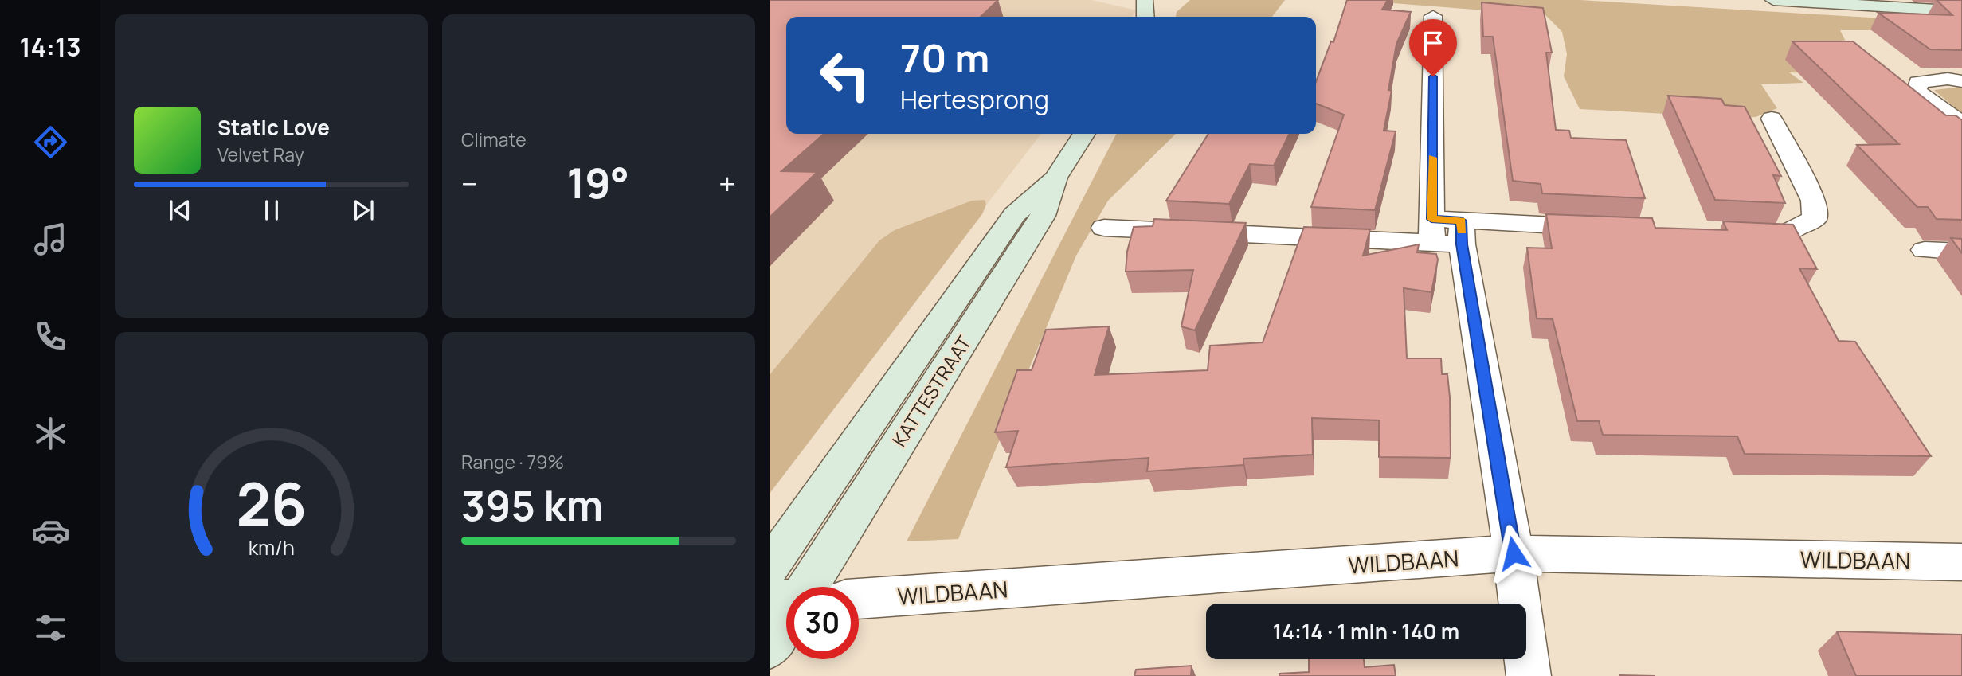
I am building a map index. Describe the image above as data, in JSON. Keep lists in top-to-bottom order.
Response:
{
  "streets": {
    "street": ["KATTESTRAAT", "WILDBAAN"]
  },
  "page": {
    "tabs": "14:13",
    "tile": [
      "Climate",
      ["Range · 79%", "395 km"]
    ],
    "turn": ["70 m", "Hertesprong"],
    "song": ["Static Love", "Velvet Ray"],
    "heat": ["−", "19°", "+"],
    "limit": "30",
    "trip": "14:14 · 1 min · 140 m",
    "gauge": ["26", "km/h"]
  }
}
